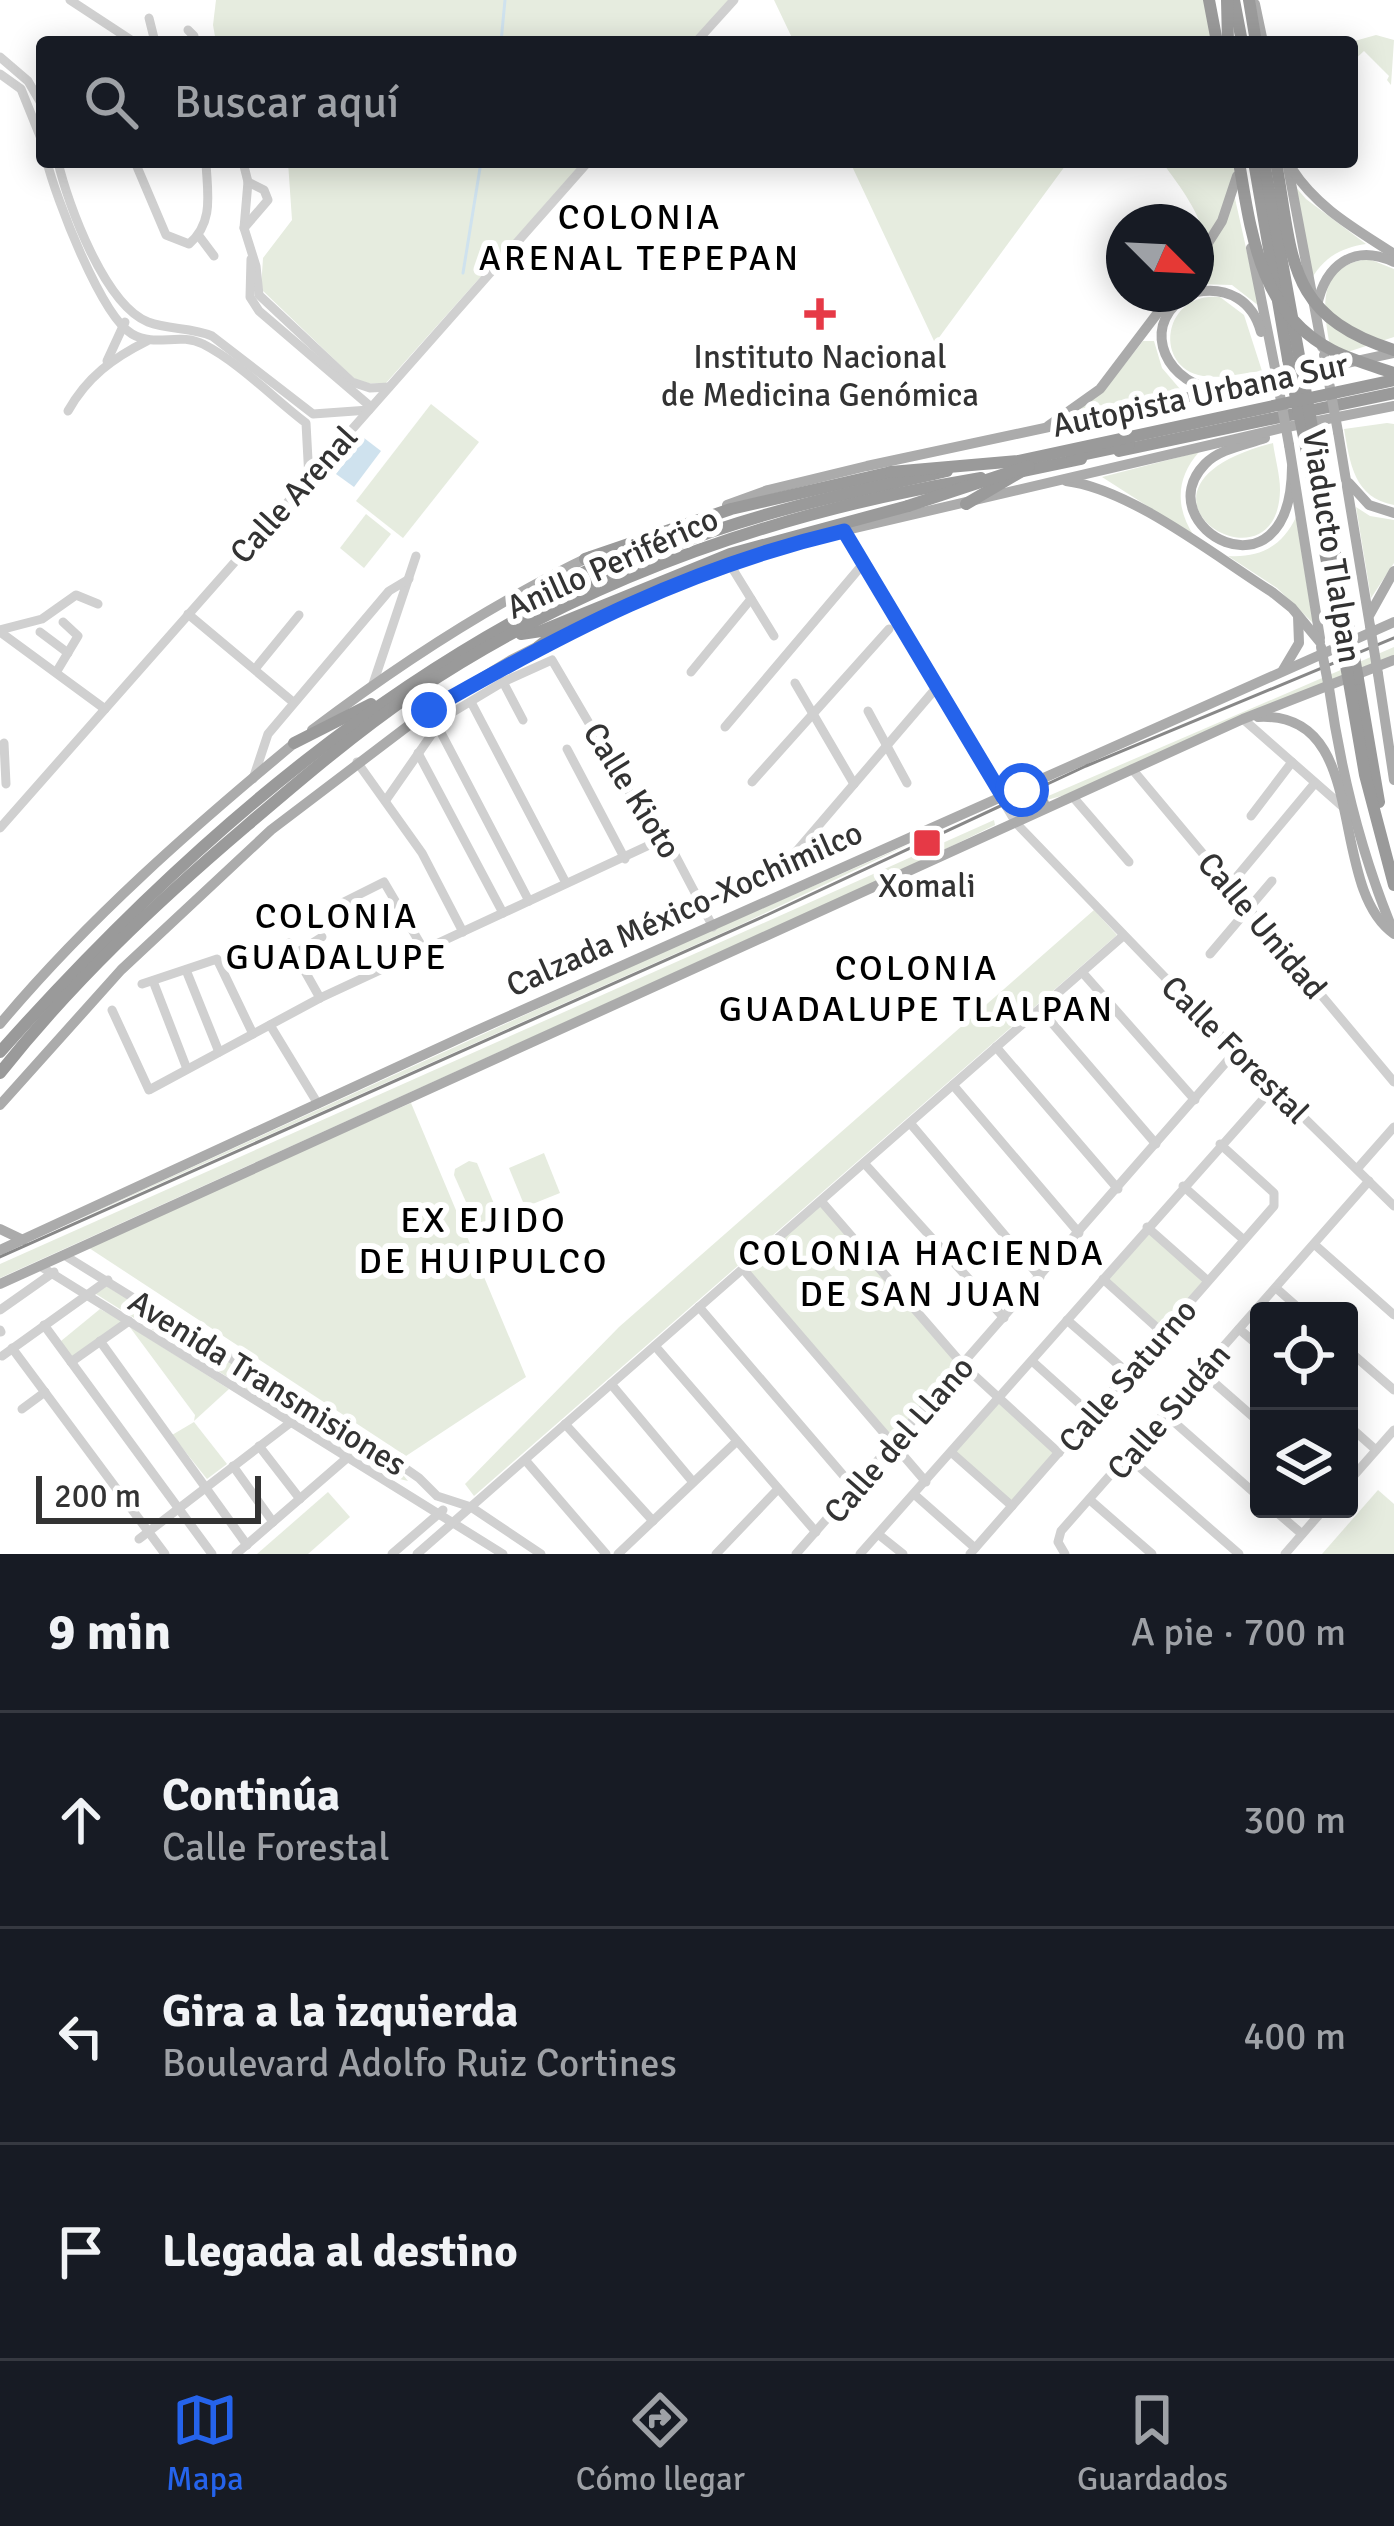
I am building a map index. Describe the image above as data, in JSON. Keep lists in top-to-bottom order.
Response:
{
  "streets": {
    "highway": ["Autopista Urbana Sur", "Viaducto Tlalpan", "Anillo Periférico"],
    "main road": ["Calzada México-Xochimilco"],
    "street": [
      "Calle Arenal",
      "Calle Kioto",
      "Calle Unidad",
      "Calle Forestal",
      "Calle Saturno",
      "Avenida Transmisiones",
      "Calle Sudán",
      "Calle del Llano"
    ]
  },
  "crossings": [
    ["Autopista Urbana Sur", "Anillo Periférico"],
    ["Calle Kioto", "Calzada México-Xochimilco"],
    ["Calzada México-Xochimilco", "Calle Unidad"],
    ["Calzada México-Xochimilco", "Calle Forestal"],
    ["Calzada México-Xochimilco", "Avenida Transmisiones"],
    ["Calle Forestal", "Calle Sudán"],
    ["Calle Forestal", "Calle del Llano"]
  ],
  "districts": [
    "COLONIA ARENAL TEPEPAN",
    "COLONIA GUADALUPE",
    "COLONIA GUADALUPE TLALPAN",
    "EX EJIDO DE HUIPULCO",
    "COLONIA HACIENDA DE SAN JUAN"
  ],
  "places": {
    "health": ["Instituto Nacional de Medicina Genómica"],
    "transit": ["Xomali"]
  },
  "scale_bar": "200 m",
  "north": "bottom right",
  "page": {
    "search": "Buscar aquí",
    "scale": "200 m",
    "heading": ["9 min", "A pie · 700 m"],
    "list": [
      ["Continúa", "Calle Forestal", "300 m"],
      ["Gira a la izquierda", "Boulevard Adolfo Ruiz Cortines", "400 m"],
      "Llegada al destino"
    ],
    "nav": ["Mapa", "Cómo llegar", "Guardados"]
  }
}
